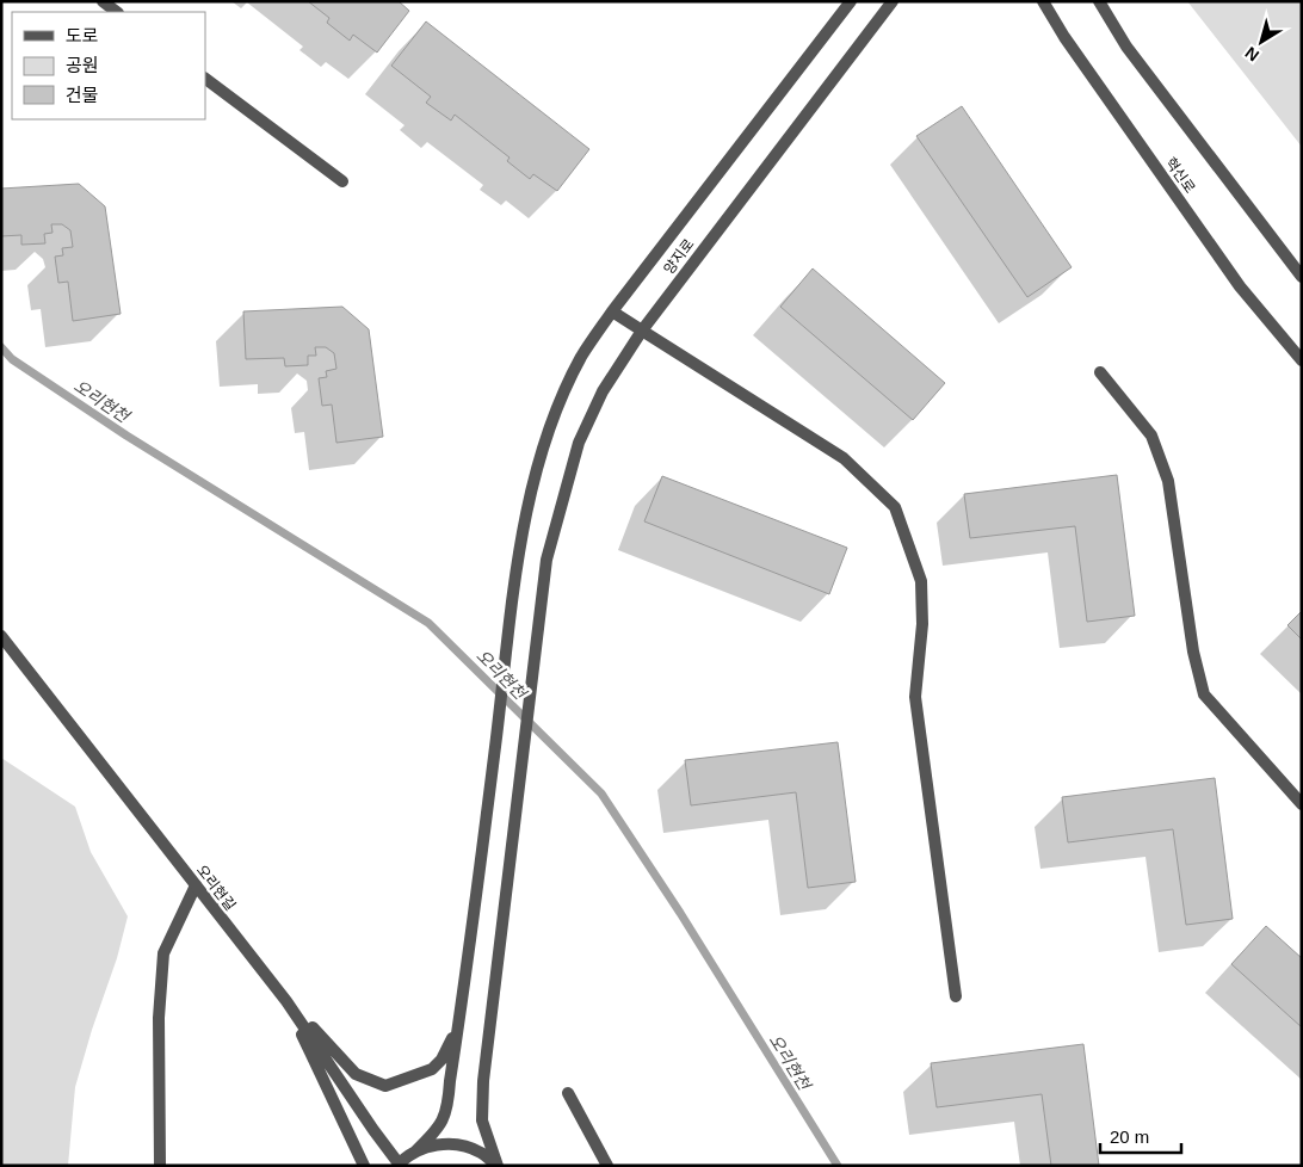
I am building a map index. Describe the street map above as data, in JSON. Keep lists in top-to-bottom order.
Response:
{
  "streets": {
    "street": ["혁신로", "양지로", "오리현길"]
  },
  "water": ["오리현천"],
  "legend": ["도로", "공원", "건물"],
  "scale_bar": "20 m",
  "north": "bottom left"
}
